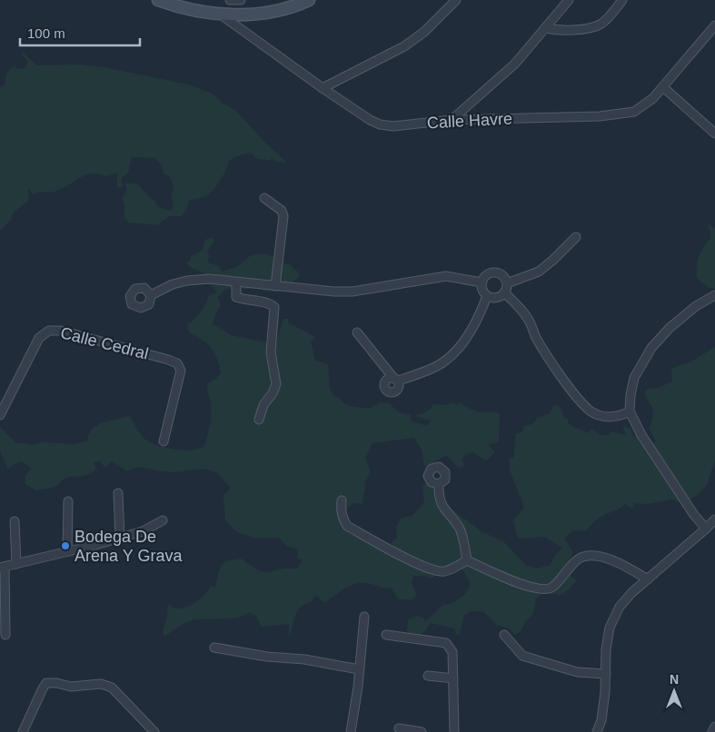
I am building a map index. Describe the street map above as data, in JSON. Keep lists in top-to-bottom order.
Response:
{
  "streets": {
    "street": ["Calle Havre", "Calle Cedral"]
  },
  "places": ["Bodega De Arena Y Grava"],
  "scale_bar": "100 m",
  "north": "top"
}
